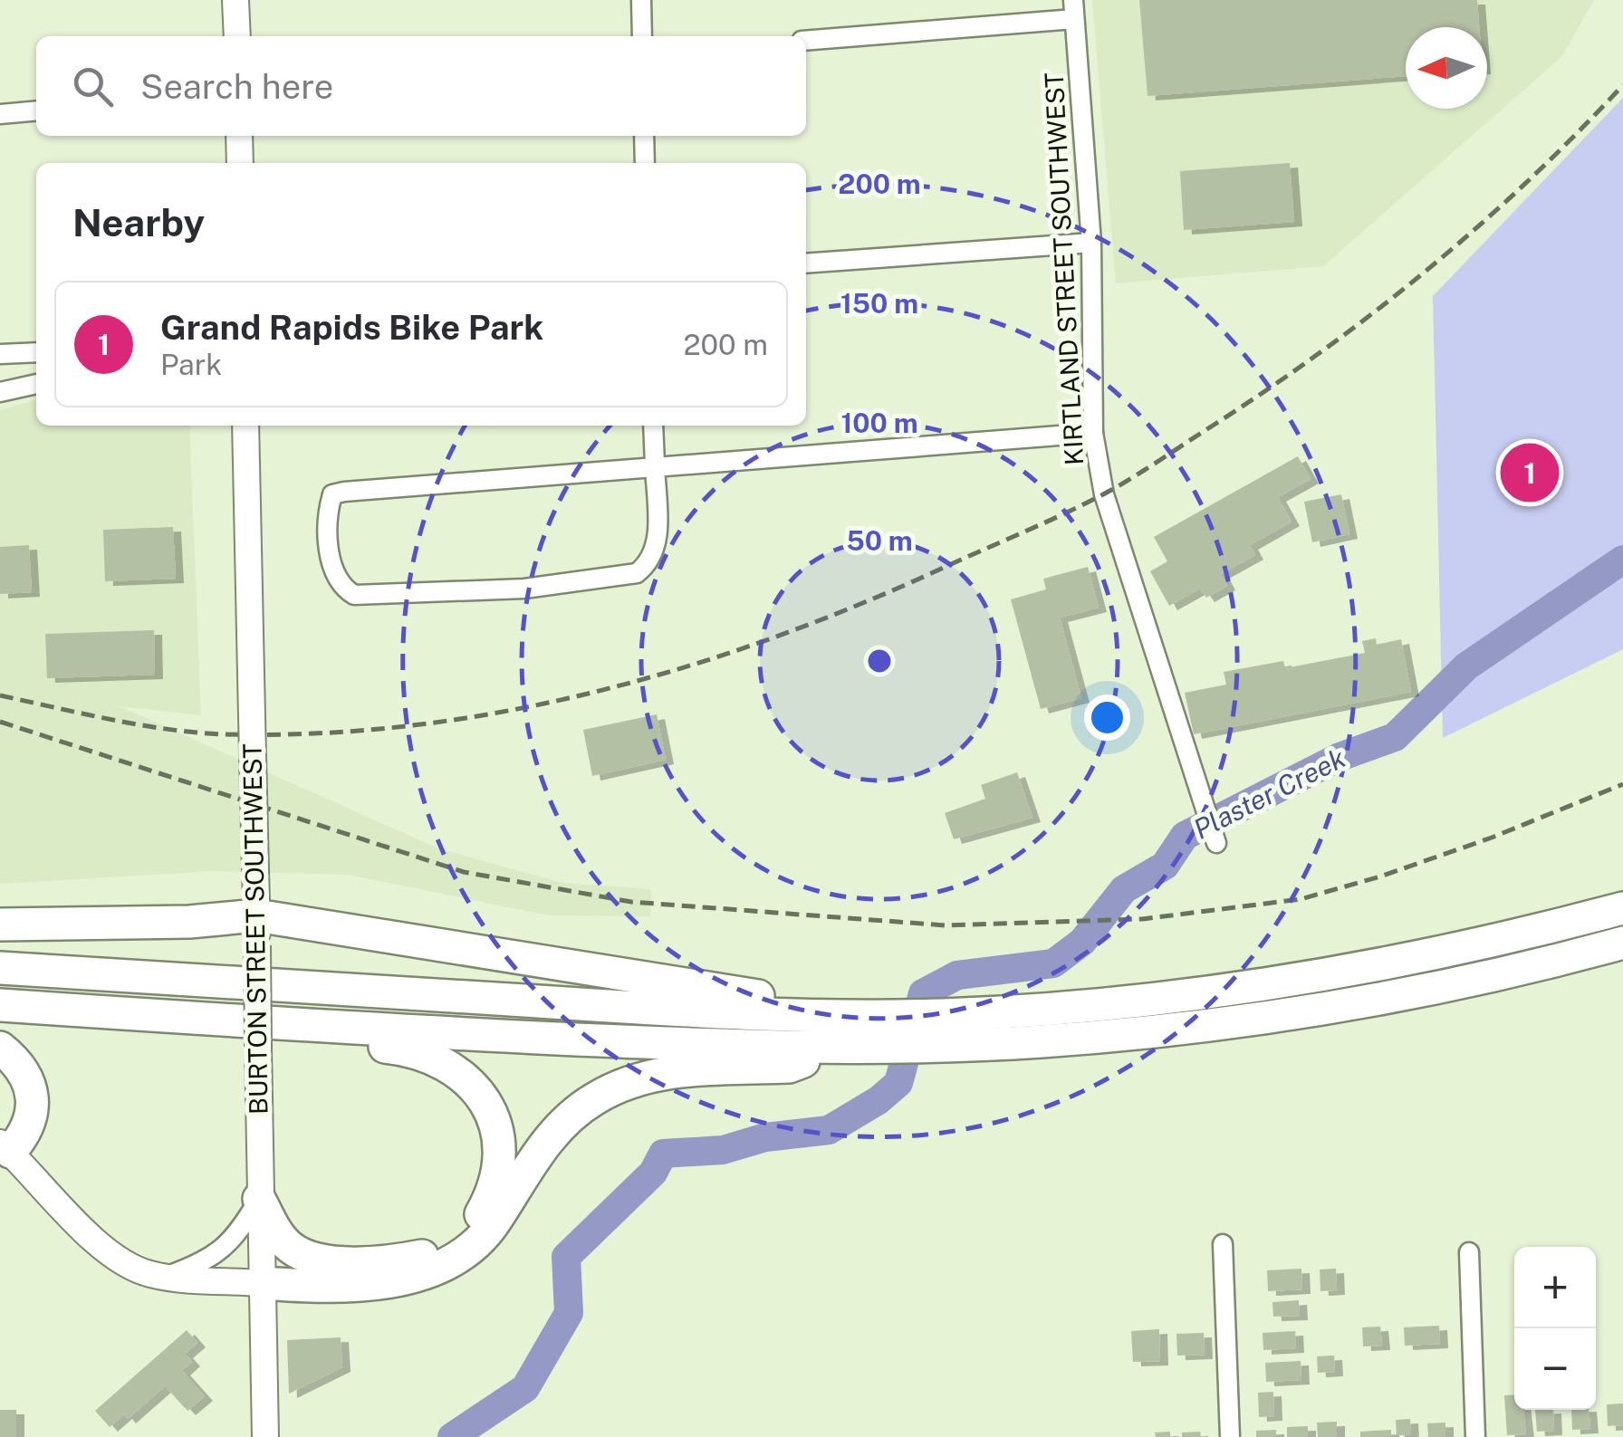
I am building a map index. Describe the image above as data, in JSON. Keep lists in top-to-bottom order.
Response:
{
  "streets": {
    "main road": ["BURTON STREET SOUTHWEST"],
    "street": ["KIRTLAND STREET SOUTHWEST"]
  },
  "water": ["Plaster Creek"],
  "north": "left",
  "page": {
    "search": "Search here",
    "heading": "Nearby",
    "list": [
      {
        "mark": "1",
        "name": "Grand Rapids Bike Park",
        "note": "Park",
        "value": "200 m"
      }
    ],
    "pins": "1",
    "map_buttons": ["+", "−"]
  },
  "rings": [
    "200 m",
    "150 m",
    "100 m",
    "50 m"
  ]
}
